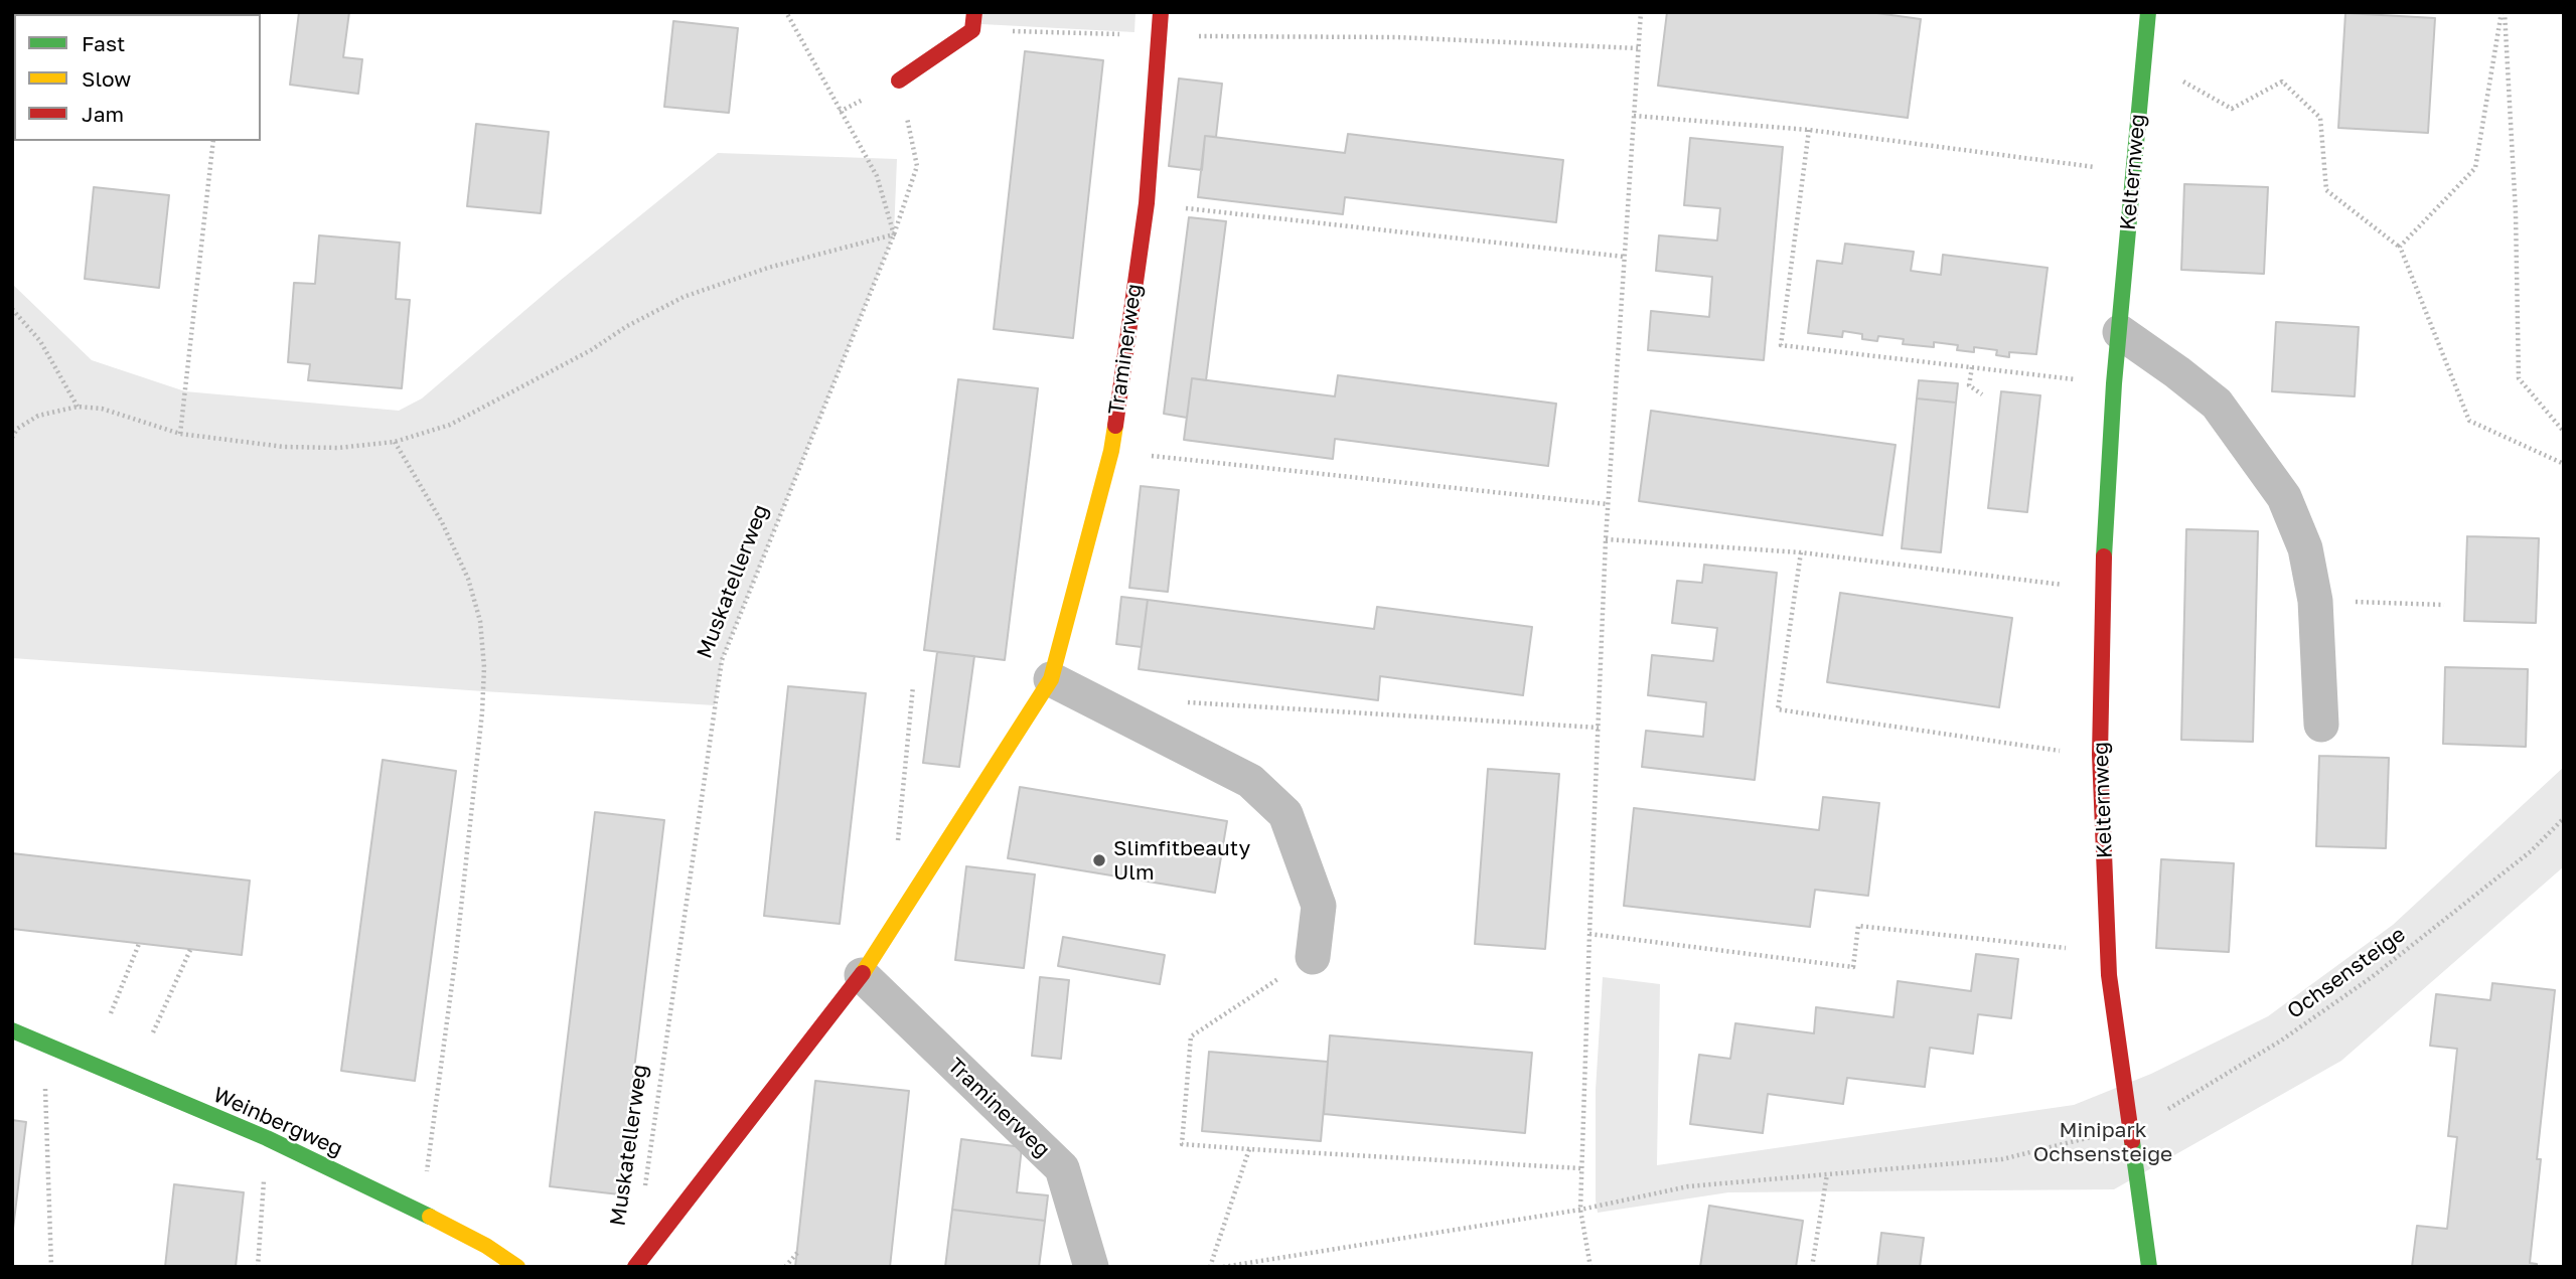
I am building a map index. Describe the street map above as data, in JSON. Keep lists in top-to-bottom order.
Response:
{
  "streets": {
    "street": ["Kelternweg", "Traminerweg", "Weinbergweg"],
    "path": ["Muskatellerweg", "Ochsensteige"]
  },
  "crossings": [
    ["Kelternweg", "Ochsensteige"]
  ],
  "parks": ["Minipark Ochsensteige"],
  "places": ["Slimfitbeauty Ulm"],
  "legend": ["Fast", "Slow", "Jam"]
}
